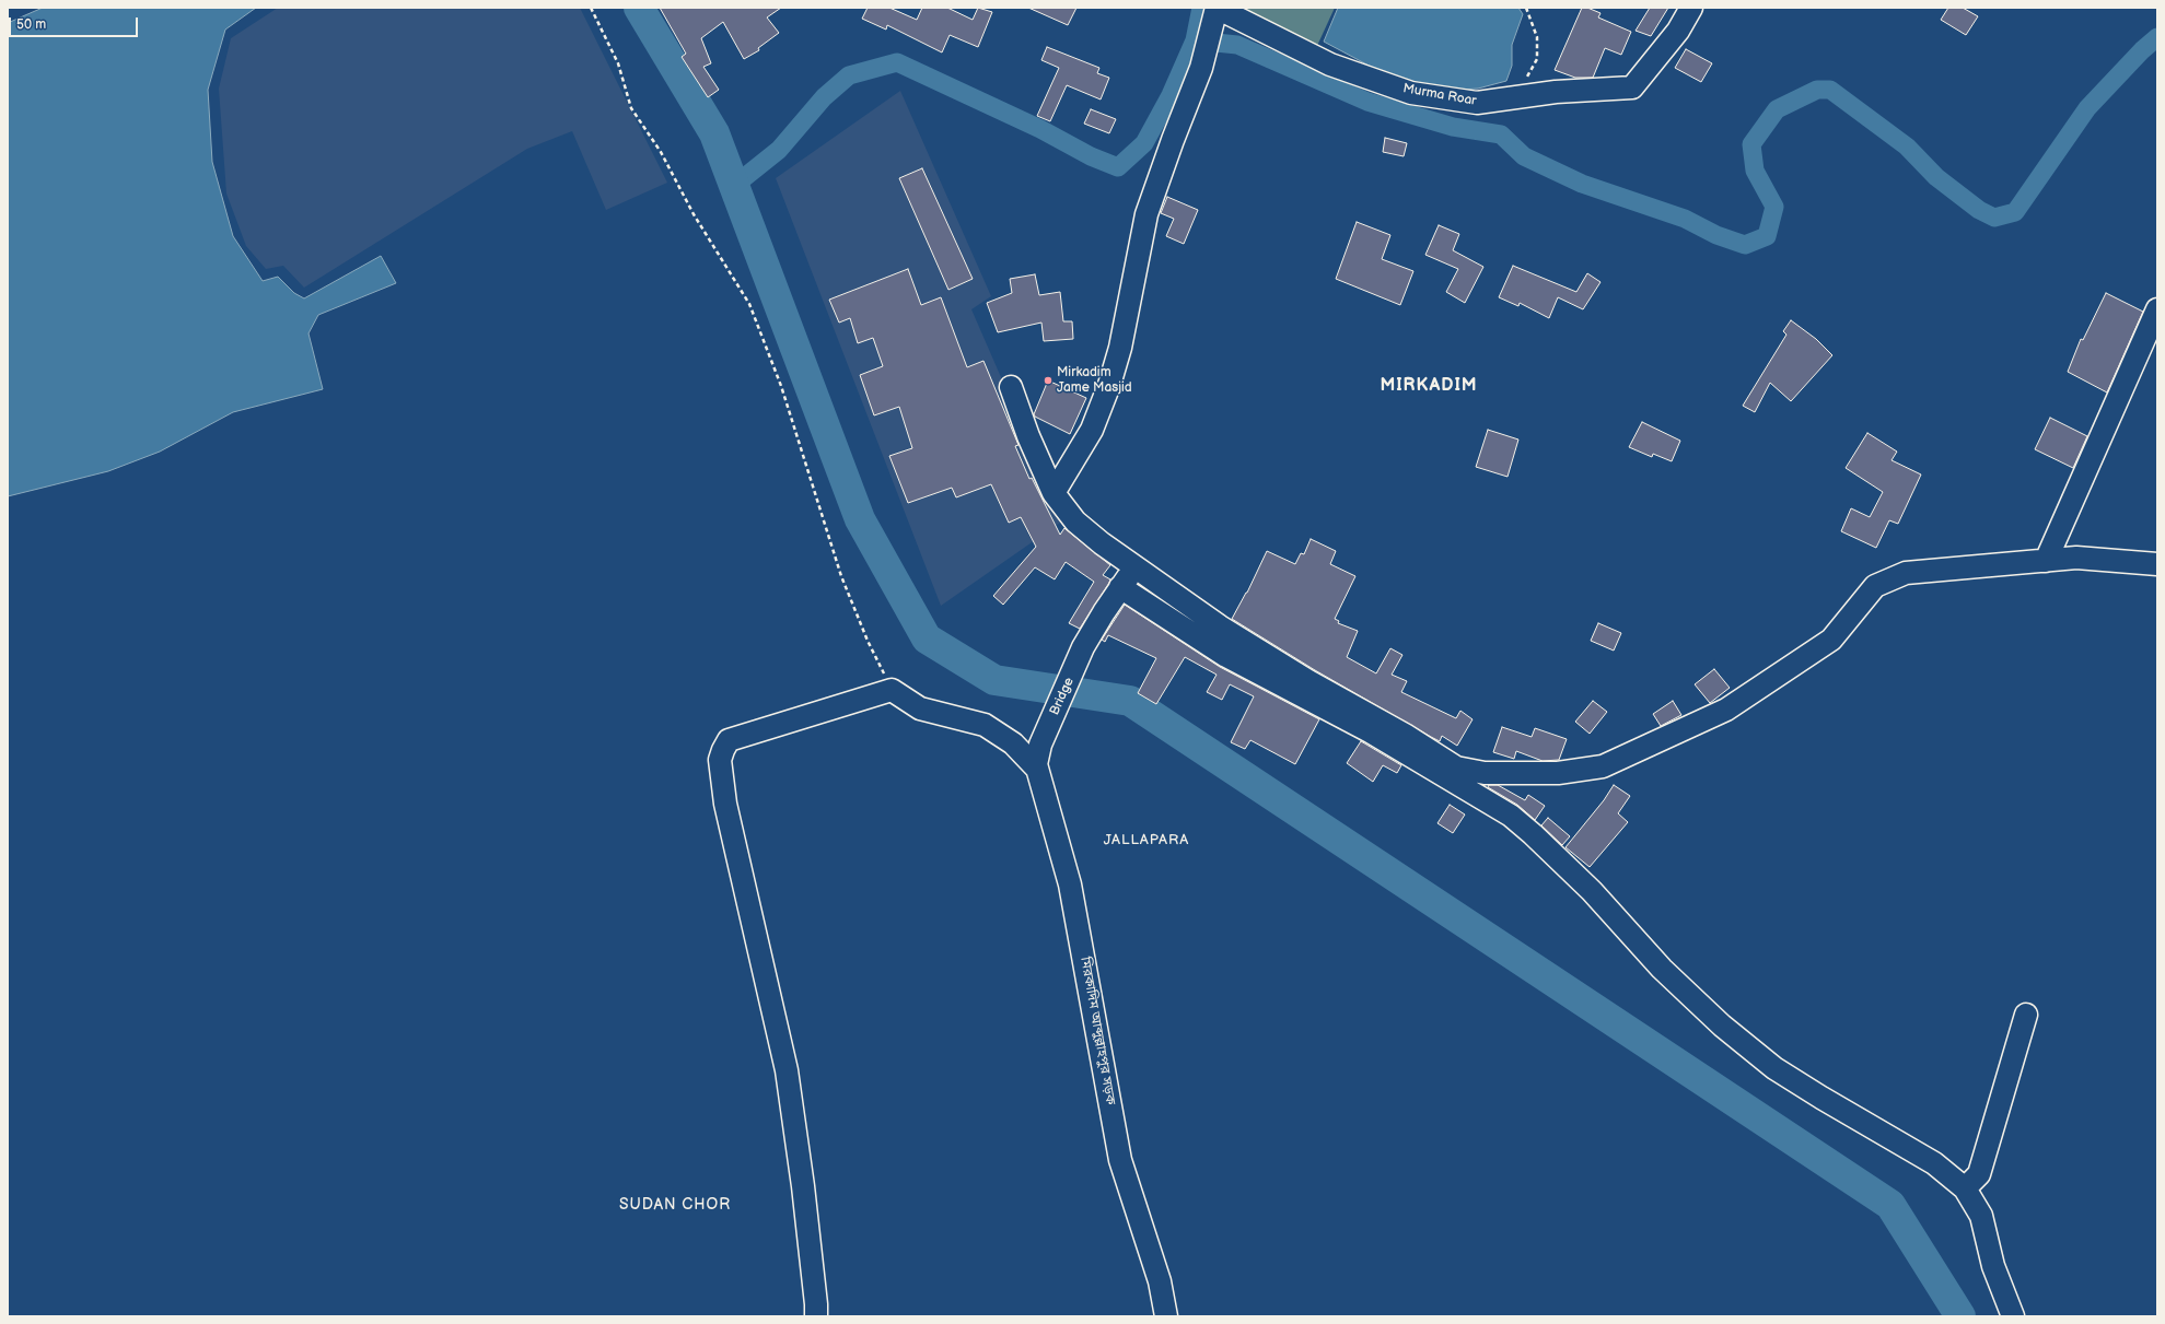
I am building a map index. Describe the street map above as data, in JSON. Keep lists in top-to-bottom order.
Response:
{
  "streets": {
    "street": ["Murma Roar", "Bridge", "মিরকাদিম আব্দুল্লাহপুর সড়ক"]
  },
  "crossings": [
    ["Bridge", "মিরকাদিম আব্দুল্লাহপুর সড়ক"]
  ],
  "districts": ["MIRKADIM", "JALLAPARA", "SUDAN CHOR"],
  "places": ["Mirkadim Jame Masjid"],
  "scale_bar": "50 m"
}
